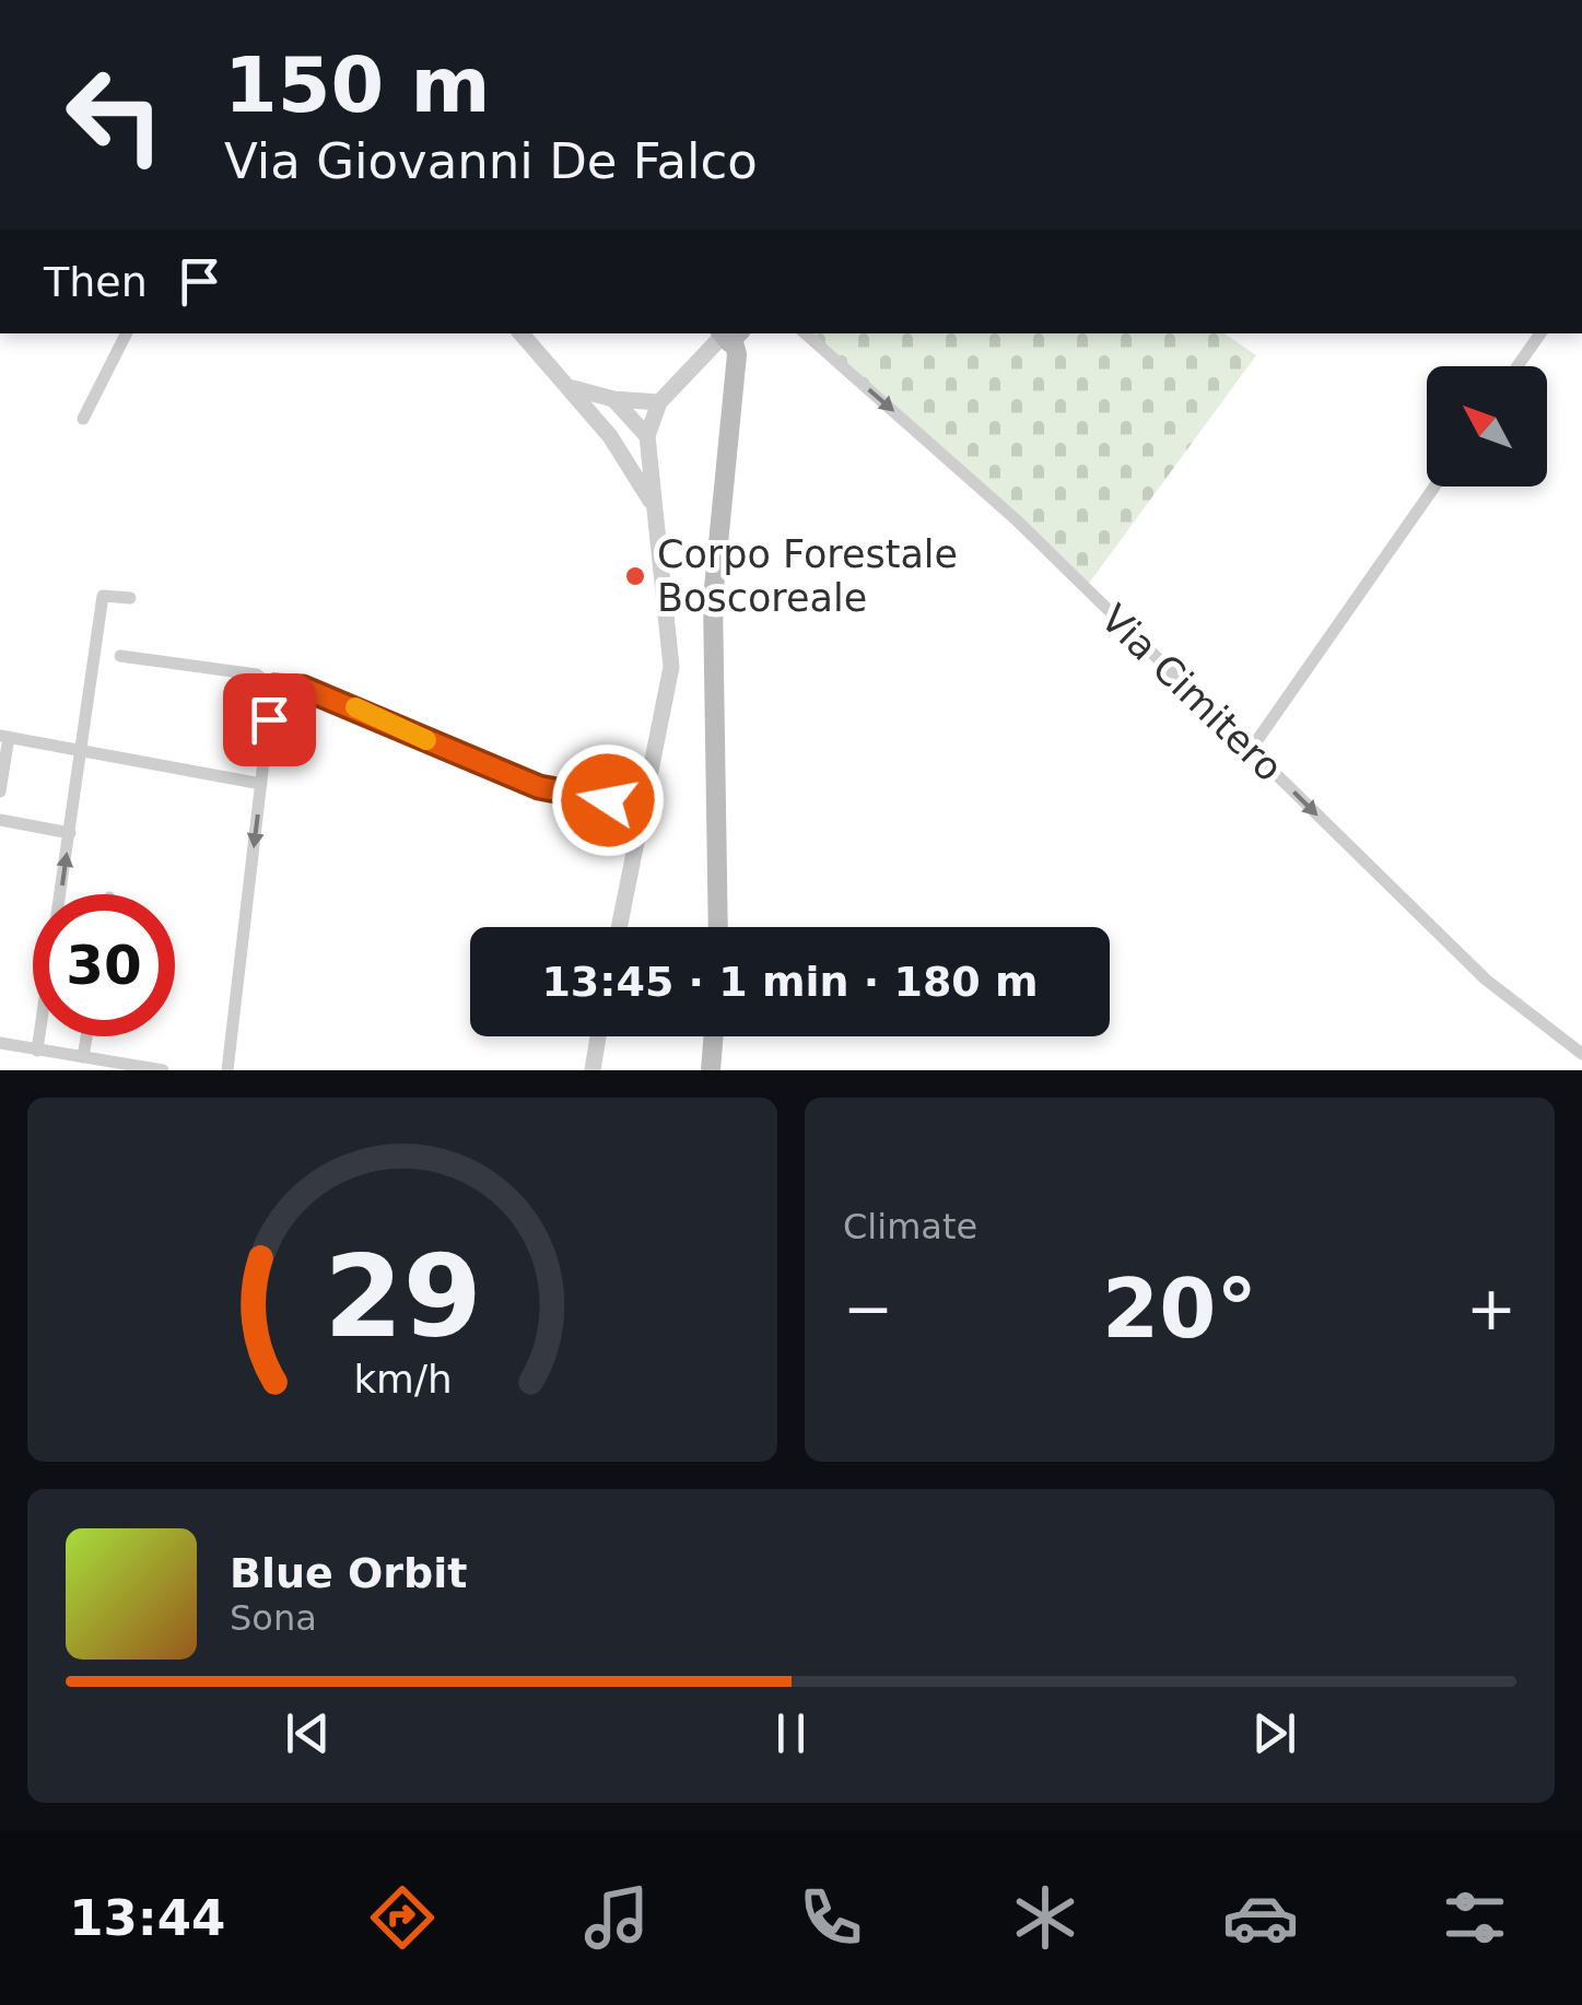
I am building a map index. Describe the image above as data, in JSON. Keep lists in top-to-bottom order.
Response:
{
  "streets": {
    "street": ["Via Cimitero"]
  },
  "one_way": ["Via Cimitero"],
  "places": ["Corpo Forestale Boscoreale"],
  "north": "top left",
  "page": {
    "turn": ["150 m", "Via Giovanni De Falco"],
    "then": "Then",
    "limit": "30",
    "trip": "13:45 · 1 min · 180 m",
    "tile": "Climate",
    "heat": ["−", "20°", "+"],
    "song": ["Blue Orbit", "Sona"],
    "tabs": "13:44",
    "gauge": ["29", "km/h"]
  }
}
